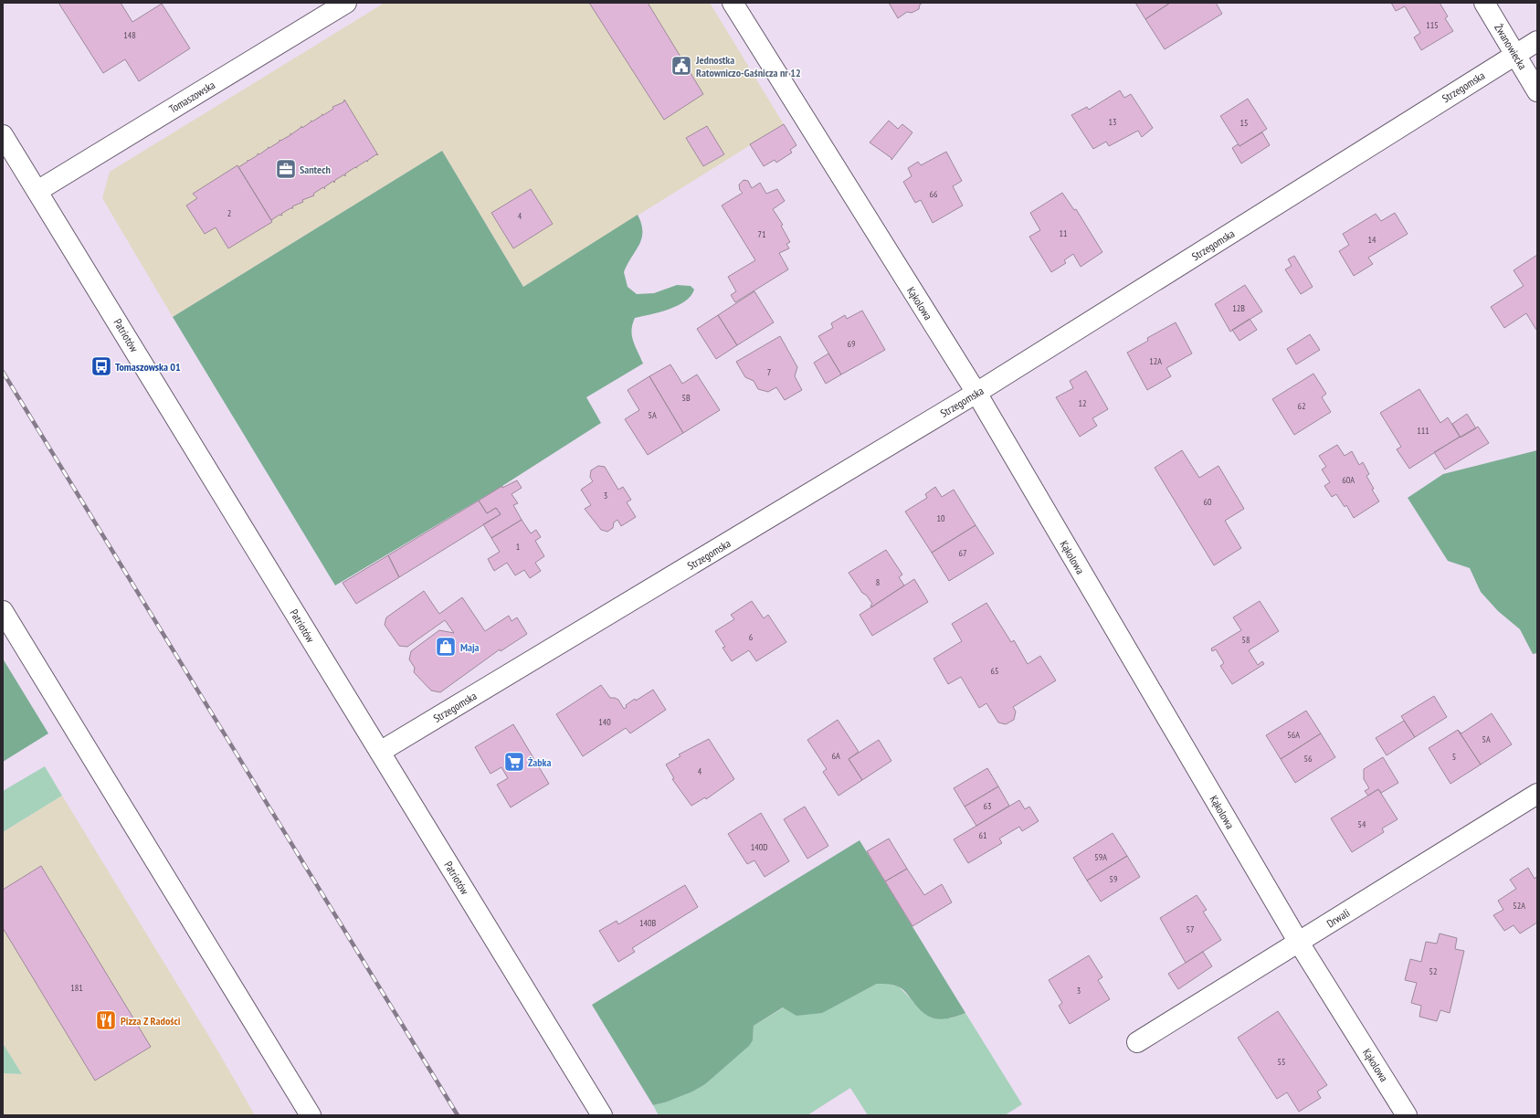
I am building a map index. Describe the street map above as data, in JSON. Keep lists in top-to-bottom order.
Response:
{
  "streets": {
    "street": [
      "Żwanowiecka",
      "Strzegomska",
      "Tomaszowska",
      "Kąkolowa",
      "Patriotów",
      "Drwali"
    ]
  },
  "crossings": [
    ["Żwanowiecka", "Strzegomska"],
    ["Strzegomska", "Kąkolowa"],
    ["Strzegomska", "Patriotów"],
    ["Tomaszowska", "Patriotów"],
    ["Kąkolowa", "Drwali"]
  ],
  "places": {
    "public building": ["Jednostka Ratowniczo-Gaśnicza nr 12"],
    "office": ["Santech"],
    "bus stop": ["Tomaszowska 01"],
    "shop": ["Maja"],
    "supermarket": ["Żabka"],
    "restaurant": ["Pizza Z Radości"]
  },
  "house_numbers": [
    "115",
    "148",
    "13",
    "15",
    "66",
    "2",
    "4",
    "11",
    "71",
    "14",
    "12B",
    "69",
    "12A",
    "7",
    "5B",
    "12",
    "62",
    "5A",
    "111",
    "60A",
    "3",
    "60",
    "10",
    "1",
    "67",
    "8",
    "6",
    "58",
    "65",
    "140",
    "56A",
    "5A",
    "6A",
    "5",
    "56",
    "4",
    "63",
    "54",
    "61",
    "140D",
    "59A",
    "59",
    "52A",
    "140B",
    "57",
    "52",
    "181",
    "3",
    "55"
  ]
}
